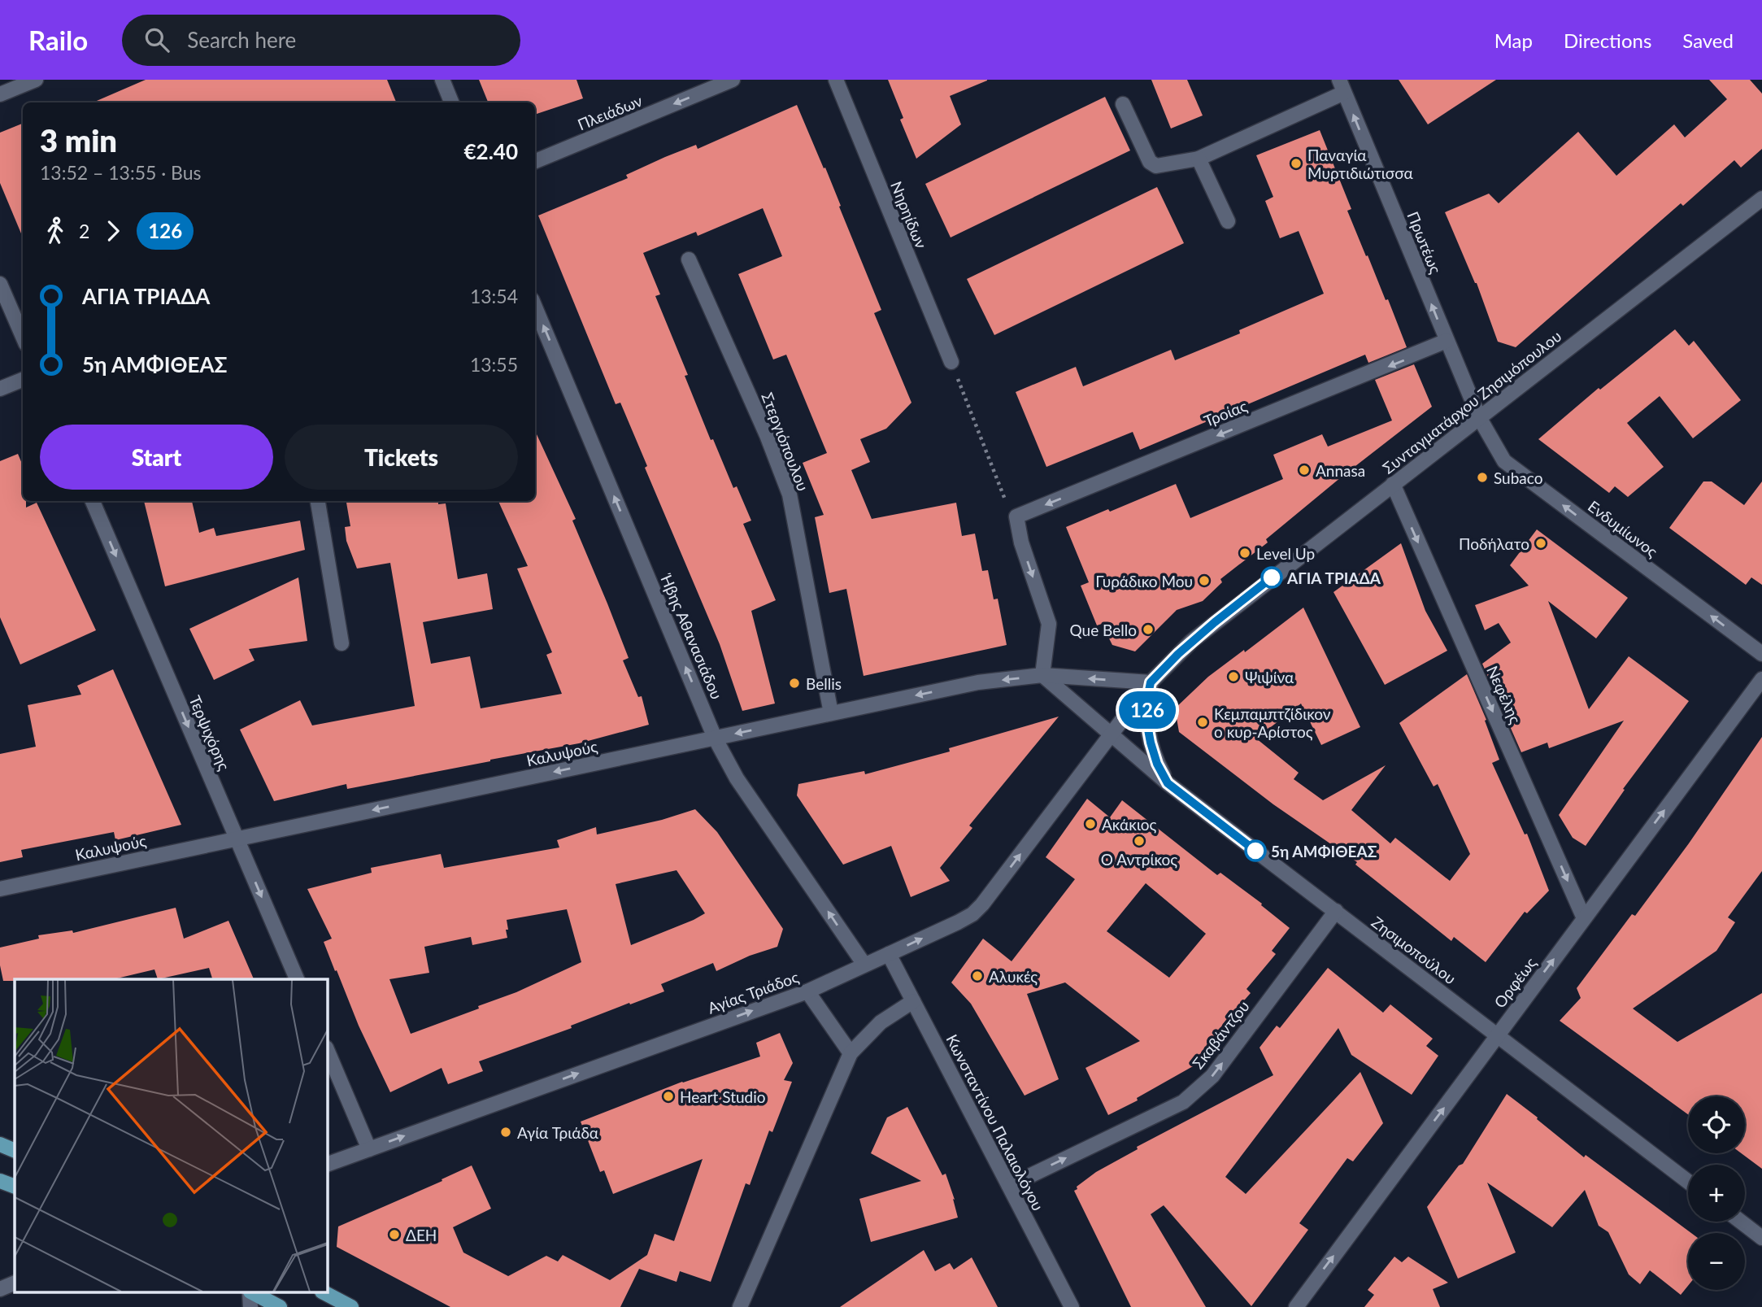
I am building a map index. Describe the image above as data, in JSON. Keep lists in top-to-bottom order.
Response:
{
  "streets": {
    "street": [
      "Πλειάδων",
      "Νηρηίδων",
      "Πρωτέως",
      "Συνταγματάρχου Ζησιμόπουλου",
      "Τροίας",
      "Στεργιόπουλου",
      "Ενδυμίωνος",
      "Ήβης Αθανασιάδου",
      "Νεφέλης",
      "Τερψιχόρης",
      "Καλυψούς",
      "Ζησιμοπούλου",
      "Ορφέως",
      "Αγίας Τριάδος",
      "Σκαβάντζου",
      "Κωνσταντίνου Παλαιολόγου"
    ]
  },
  "crossings": [
    ["Πρωτέως", "Συνταγματάρχου Ζησιμόπουλου"],
    ["Πρωτέως", "Τροίας"],
    ["Πρωτέως", "Ενδυμίωνος"],
    ["Συνταγματάρχου Ζησιμόπουλου", "Ενδυμίωνος"],
    ["Συνταγματάρχου Ζησιμόπουλου", "Νεφέλης"],
    ["Συνταγματάρχου Ζησιμόπουλου", "Καλυψούς"],
    ["Συνταγματάρχου Ζησιμόπουλου", "Ζησιμοπούλου"],
    ["Συνταγματάρχου Ζησιμόπουλου", "Αγίας Τριάδος"],
    ["Στεργιόπουλου", "Καλυψούς"],
    ["Ήβης Αθανασιάδου", "Καλυψούς"],
    ["Ήβης Αθανασιάδου", "Αγίας Τριάδος"],
    ["Νεφέλης", "Ορφέως"],
    ["Τερψιχόρης", "Καλυψούς"],
    ["Ζησιμοπούλου", "Ορφέως"],
    ["Ζησιμοπούλου", "Αγίας Τριάδος"],
    ["Ζησιμοπούλου", "Σκαβάντζου"],
    ["Αγίας Τριάδος", "Κωνσταντίνου Παλαιολόγου"],
    ["Σκαβάντζου", "Κωνσταντίνου Παλαιολόγου"]
  ],
  "one_way": [
    "Πλειάδων",
    "Πρωτέως",
    "Τροίας",
    "Ενδυμίωνος",
    "Ήβης Αθανασιάδου",
    "Νεφέλης",
    "Τερψιχόρης",
    "Καλυψούς",
    "Ορφέως",
    "Αγίας Τριάδος",
    "Σκαβάντζου"
  ],
  "places": [
    "Παναγία Μυρτιδιώτισσα",
    "Annasa",
    "Subaco",
    "Ποδήλατο",
    "Level Up",
    "ΑΓΙΑ ΤΡΙΑΔΑ",
    "Γυράδικο Μου",
    "Que Bello",
    "Ψιψίνα",
    "Bellis",
    "Κεμπαμπτζίδικον ο κυρ-Αρίστος",
    "Ακάκιος",
    "Ο Αντρίκος",
    "5η ΑΜΦΙΘΕΑΣ",
    "Αλυκές",
    "Heart Studio",
    "Αγία Τριάδα",
    "ΔΕΗ"
  ],
  "lines": ["bus line 126"],
  "page": {
    "header": "Railo",
    "search": "Search here",
    "nav": ["Map", "Directions", "Saved"],
    "on_map": "126",
    "heading": ["3 min", "13:52 – 13:55 · Bus", "€2.40"],
    "legs": ["2", "126"],
    "list": [
      {
        "name": "ΑΓΙΑ ΤΡΙΑΔΑ",
        "value": "13:54"
      },
      {
        "name": "5η ΑΜΦΙΘΕΑΣ",
        "value": "13:55"
      }
    ],
    "buttons": ["Start", "Tickets"],
    "map_buttons": ["+", "−"]
  }
}
